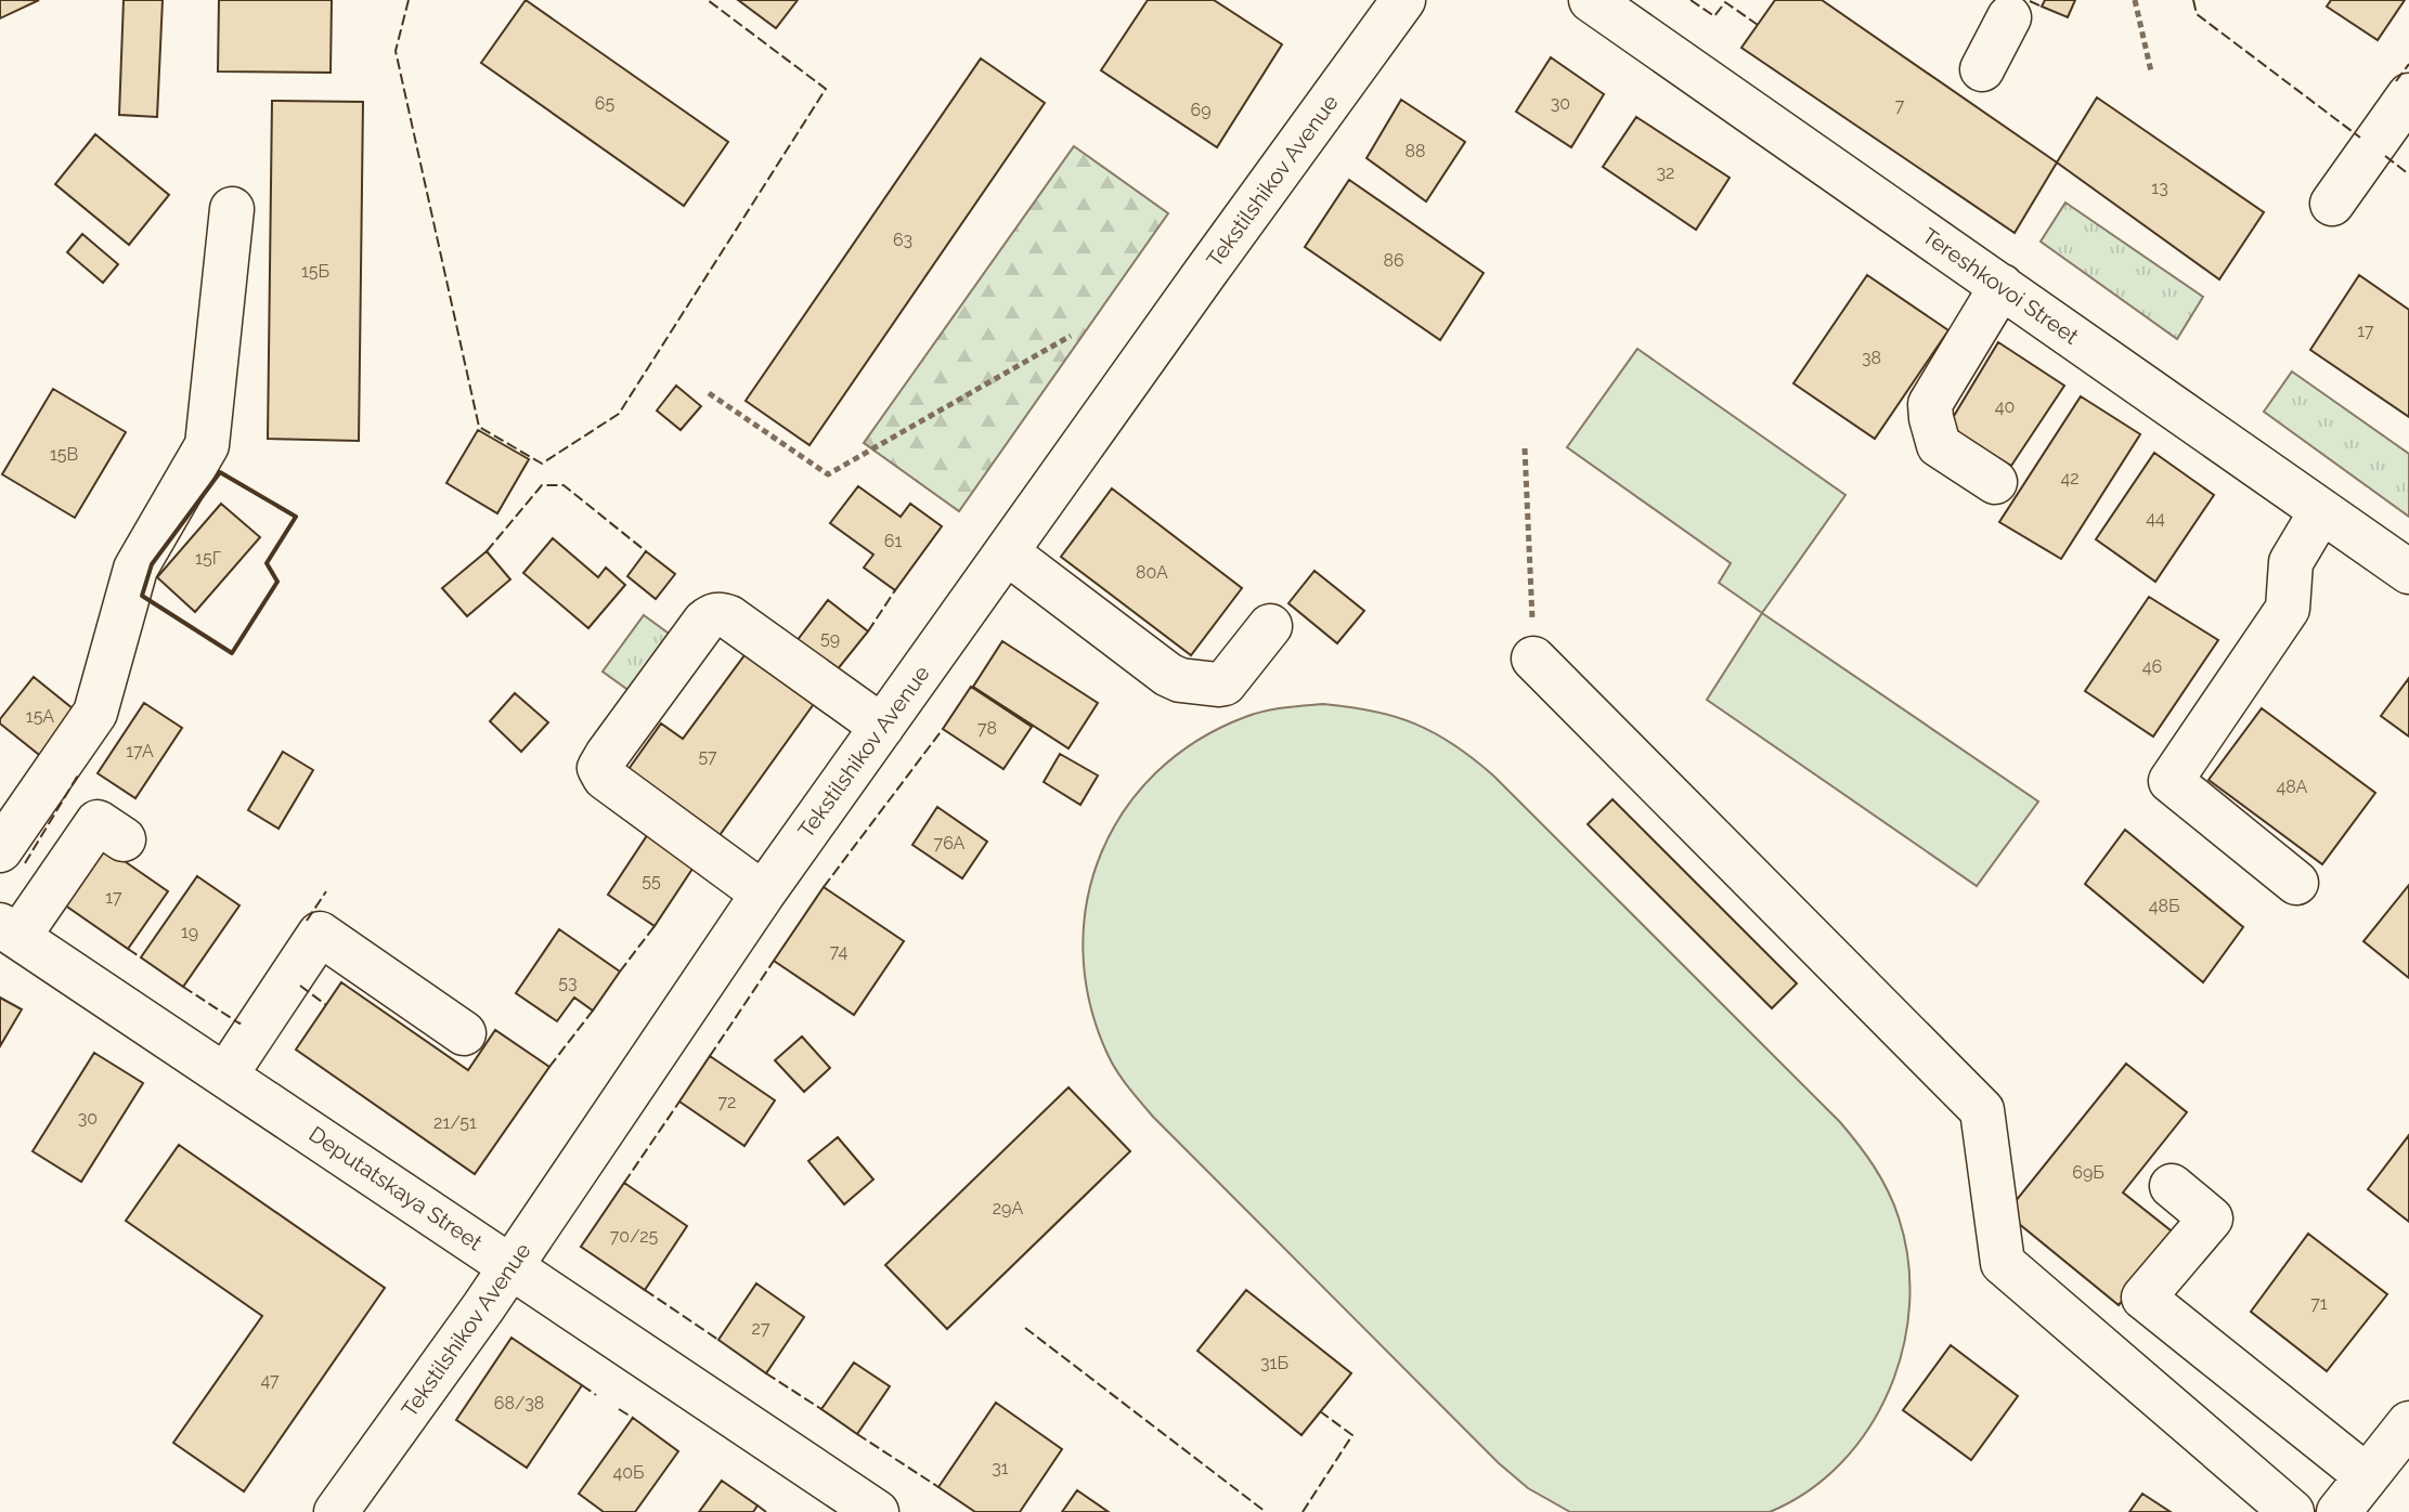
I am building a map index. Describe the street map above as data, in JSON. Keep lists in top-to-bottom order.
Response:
{
  "streets": {
    "street": ["Tekstilshikov Avenue", "Tereshkovoi Street", "Deputatskaya Street"]
  },
  "crossings": [
    ["Tekstilshikov Avenue", "Deputatskaya Street"]
  ],
  "house_numbers": [
    "65",
    "30",
    "7",
    "69",
    "88",
    "32",
    "13",
    "63",
    "86",
    "15Б",
    "17",
    "38",
    "40",
    "15В",
    "42",
    "44",
    "61",
    "15Г",
    "80А",
    "59",
    "46",
    "15А",
    "78",
    "17А",
    "57",
    "48А",
    "76А",
    "55",
    "17",
    "48Б",
    "19",
    "74",
    "53",
    "72",
    "30",
    "21/51",
    "69Б",
    "29А",
    "70/25",
    "71",
    "27",
    "31Б",
    "47",
    "68/38",
    "31",
    "40Б"
  ]
}
